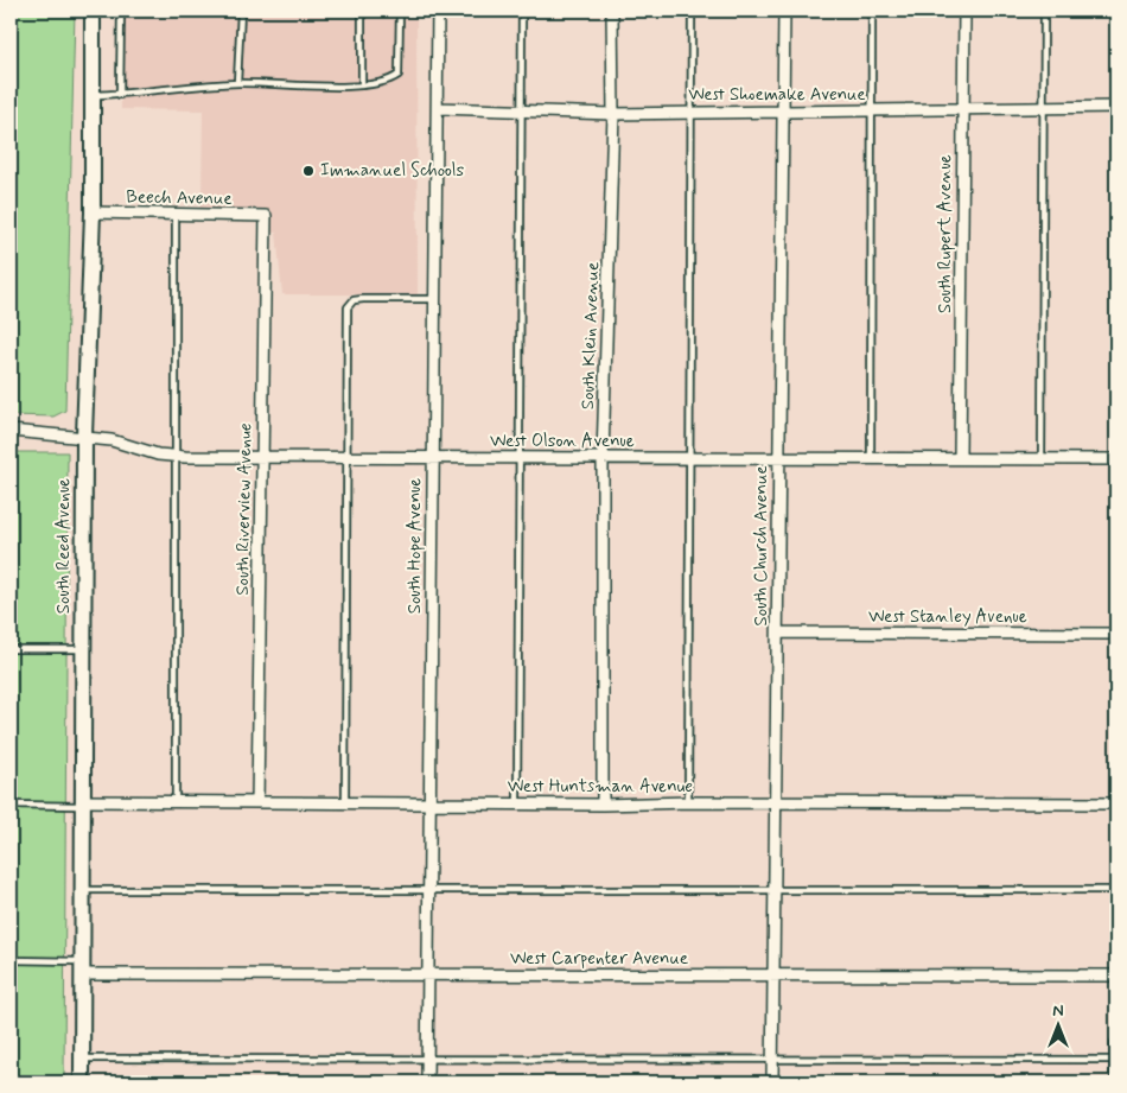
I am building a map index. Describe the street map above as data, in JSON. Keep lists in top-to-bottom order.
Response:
{
  "streets": {
    "street": [
      "West Shoemake Avenue",
      "Beech Avenue",
      "South Rupert Avenue",
      "South Klein Avenue",
      "West Olson Avenue",
      "South Riverview Avenue",
      "South Reed Avenue",
      "South Hope Avenue",
      "South Church Avenue",
      "West Stanley Avenue",
      "West Huntsman Avenue",
      "West Carpenter Avenue"
    ]
  },
  "crossings": [
    ["West Shoemake Avenue", "South Rupert Avenue"],
    ["West Shoemake Avenue", "South Klein Avenue"],
    ["West Shoemake Avenue", "South Hope Avenue"],
    ["West Shoemake Avenue", "South Church Avenue"],
    ["Beech Avenue", "South Riverview Avenue"],
    ["Beech Avenue", "South Reed Avenue"],
    ["South Rupert Avenue", "West Olson Avenue"],
    ["South Klein Avenue", "West Olson Avenue"],
    ["South Klein Avenue", "West Huntsman Avenue"],
    ["West Olson Avenue", "South Riverview Avenue"],
    ["West Olson Avenue", "South Reed Avenue"],
    ["West Olson Avenue", "South Hope Avenue"],
    ["West Olson Avenue", "South Church Avenue"],
    ["South Riverview Avenue", "West Huntsman Avenue"],
    ["South Reed Avenue", "West Huntsman Avenue"],
    ["South Reed Avenue", "West Carpenter Avenue"],
    ["South Hope Avenue", "West Huntsman Avenue"],
    ["South Hope Avenue", "West Carpenter Avenue"],
    ["South Church Avenue", "West Stanley Avenue"],
    ["South Church Avenue", "West Huntsman Avenue"],
    ["South Church Avenue", "West Carpenter Avenue"]
  ],
  "places": ["Immanuel Schools"],
  "north": "top"
}
